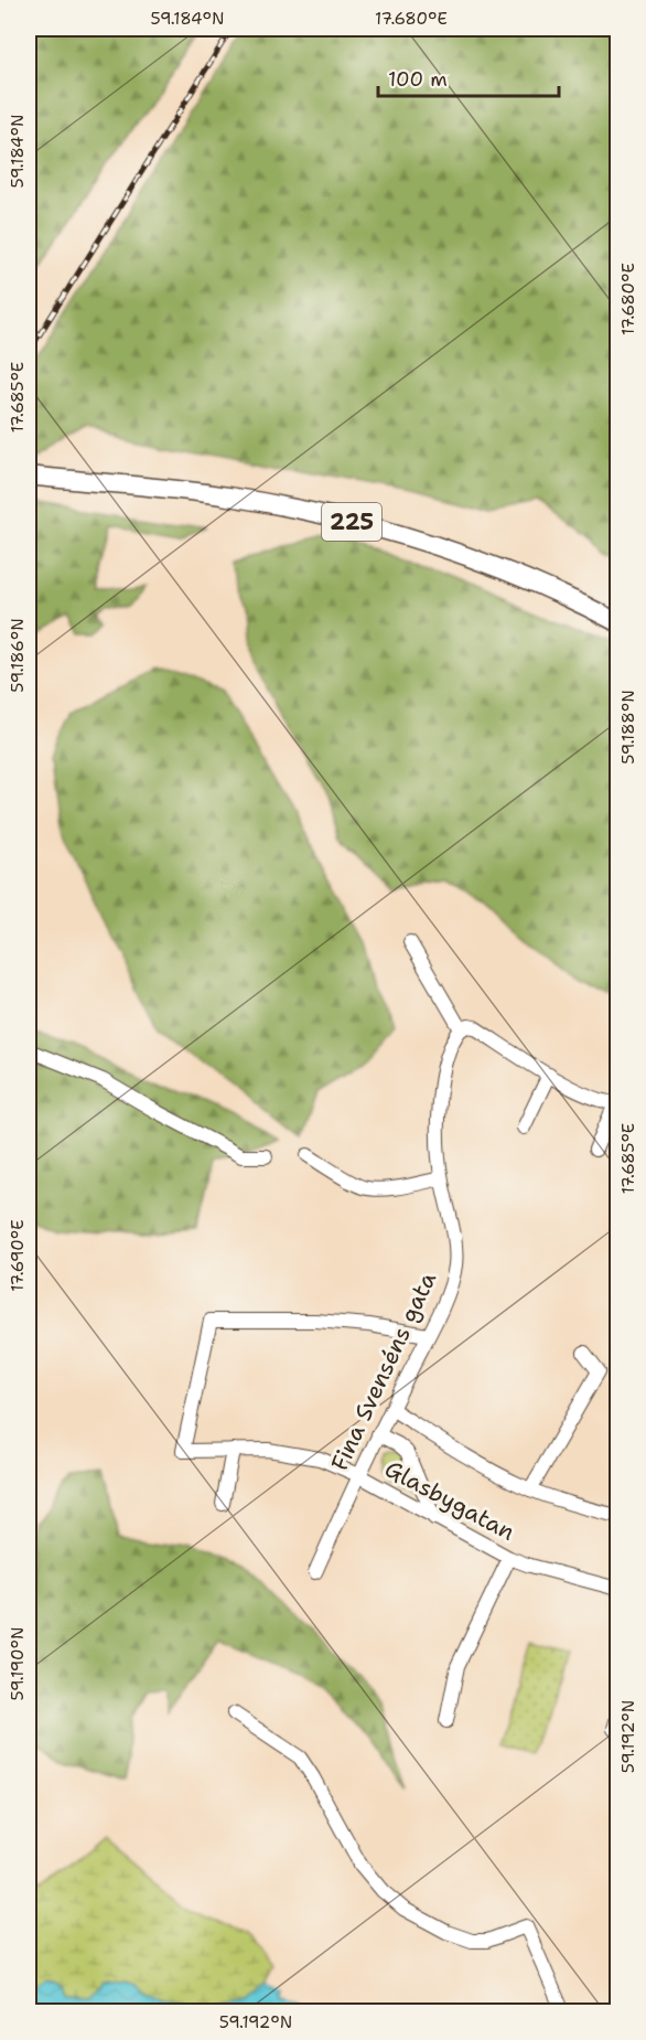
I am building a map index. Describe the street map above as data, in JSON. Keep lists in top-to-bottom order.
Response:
{
  "streets": {
    "main road": ["225"],
    "street": ["Fina Svenséns gata", "Glasbygatan"]
  },
  "crossings": [
    ["Fina Svenséns gata", "Glasbygatan"]
  ],
  "scale_bar": "100 m",
  "coordinates": [
    "59.184°N",
    "17.680°E",
    "17.685°E",
    "59.186°N",
    "59.188°N",
    "17.690°E",
    "59.190°N",
    "59.192°N"
  ]
}
